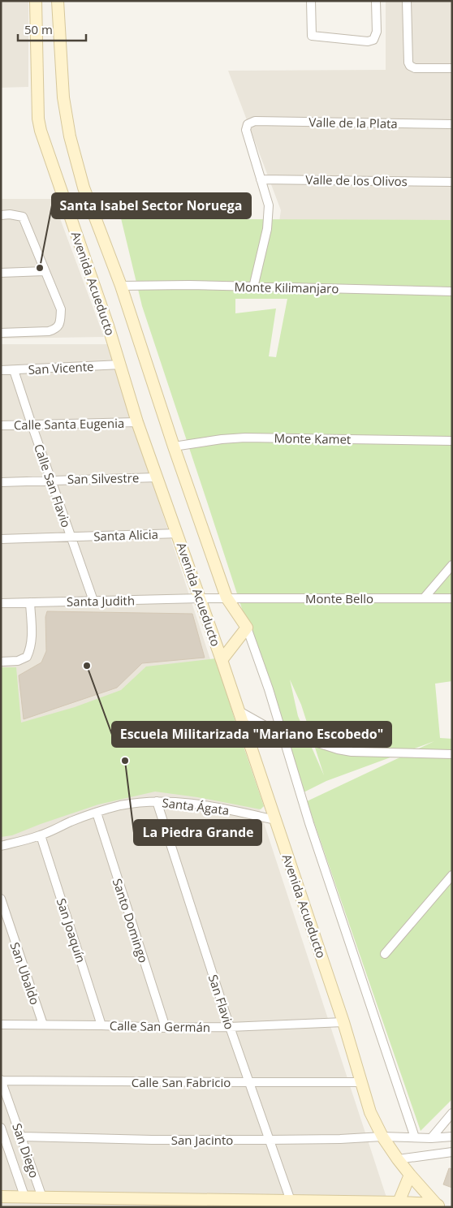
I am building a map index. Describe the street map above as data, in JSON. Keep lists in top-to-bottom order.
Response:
{
  "streets": {
    "street": [
      "Valle de la Plata",
      "Valle de los Olivos",
      "Avenida Acueducto",
      "Monte Kilimanjaro",
      "San Vicente",
      "Calle Santa Eugenia",
      "Monte Kamet",
      "San Silvestre",
      "Calle San Flavio",
      "Santa Alicia",
      "Monte Bello",
      "Santa Judith",
      "Santa Ágata",
      "Santo Domingo",
      "San Joaquín",
      "San Ubaldo",
      "San Flavio",
      "Calle San Germán",
      "Calle San Fabricio",
      "San Jacinto",
      "San Diego"
    ]
  },
  "crossings": [
    ["Valle de la Plata", "Valle de los Olivos"],
    ["Avenida Acueducto", "Monte Kilimanjaro"],
    ["Avenida Acueducto", "San Vicente"],
    ["Avenida Acueducto", "Calle Santa Eugenia"],
    ["Avenida Acueducto", "Monte Kamet"],
    ["Avenida Acueducto", "San Silvestre"],
    ["Avenida Acueducto", "Santa Alicia"],
    ["Avenida Acueducto", "Monte Bello"],
    ["Avenida Acueducto", "Santa Judith"],
    ["Avenida Acueducto", "Santa Ágata"],
    ["Avenida Acueducto", "Calle San Germán"],
    ["Avenida Acueducto", "Calle San Fabricio"],
    ["Avenida Acueducto", "San Jacinto"],
    ["San Vicente", "Calle San Flavio"],
    ["Calle Santa Eugenia", "Calle San Flavio"],
    ["San Silvestre", "Calle San Flavio"],
    ["Calle San Flavio", "Santa Alicia"],
    ["Calle San Flavio", "Santa Judith"],
    ["Monte Bello", "Santa Judith"],
    ["Santa Ágata", "Santo Domingo"],
    ["Santa Ágata", "San Joaquín"],
    ["Santa Ágata", "San Flavio"],
    ["Santo Domingo", "Calle San Germán"],
    ["San Joaquín", "Calle San Germán"],
    ["San Ubaldo", "Calle San Germán"],
    ["San Flavio", "Calle San Germán"],
    ["San Flavio", "Calle San Fabricio"],
    ["San Flavio", "San Jacinto"],
    ["Calle San Fabricio", "San Diego"],
    ["San Jacinto", "San Diego"]
  ],
  "places": ["Santa Isabel Sector Noruega", "Escuela Militarizada \"Mariano Escobedo\"", "La Piedra Grande"],
  "scale_bar": "50 m"
}
